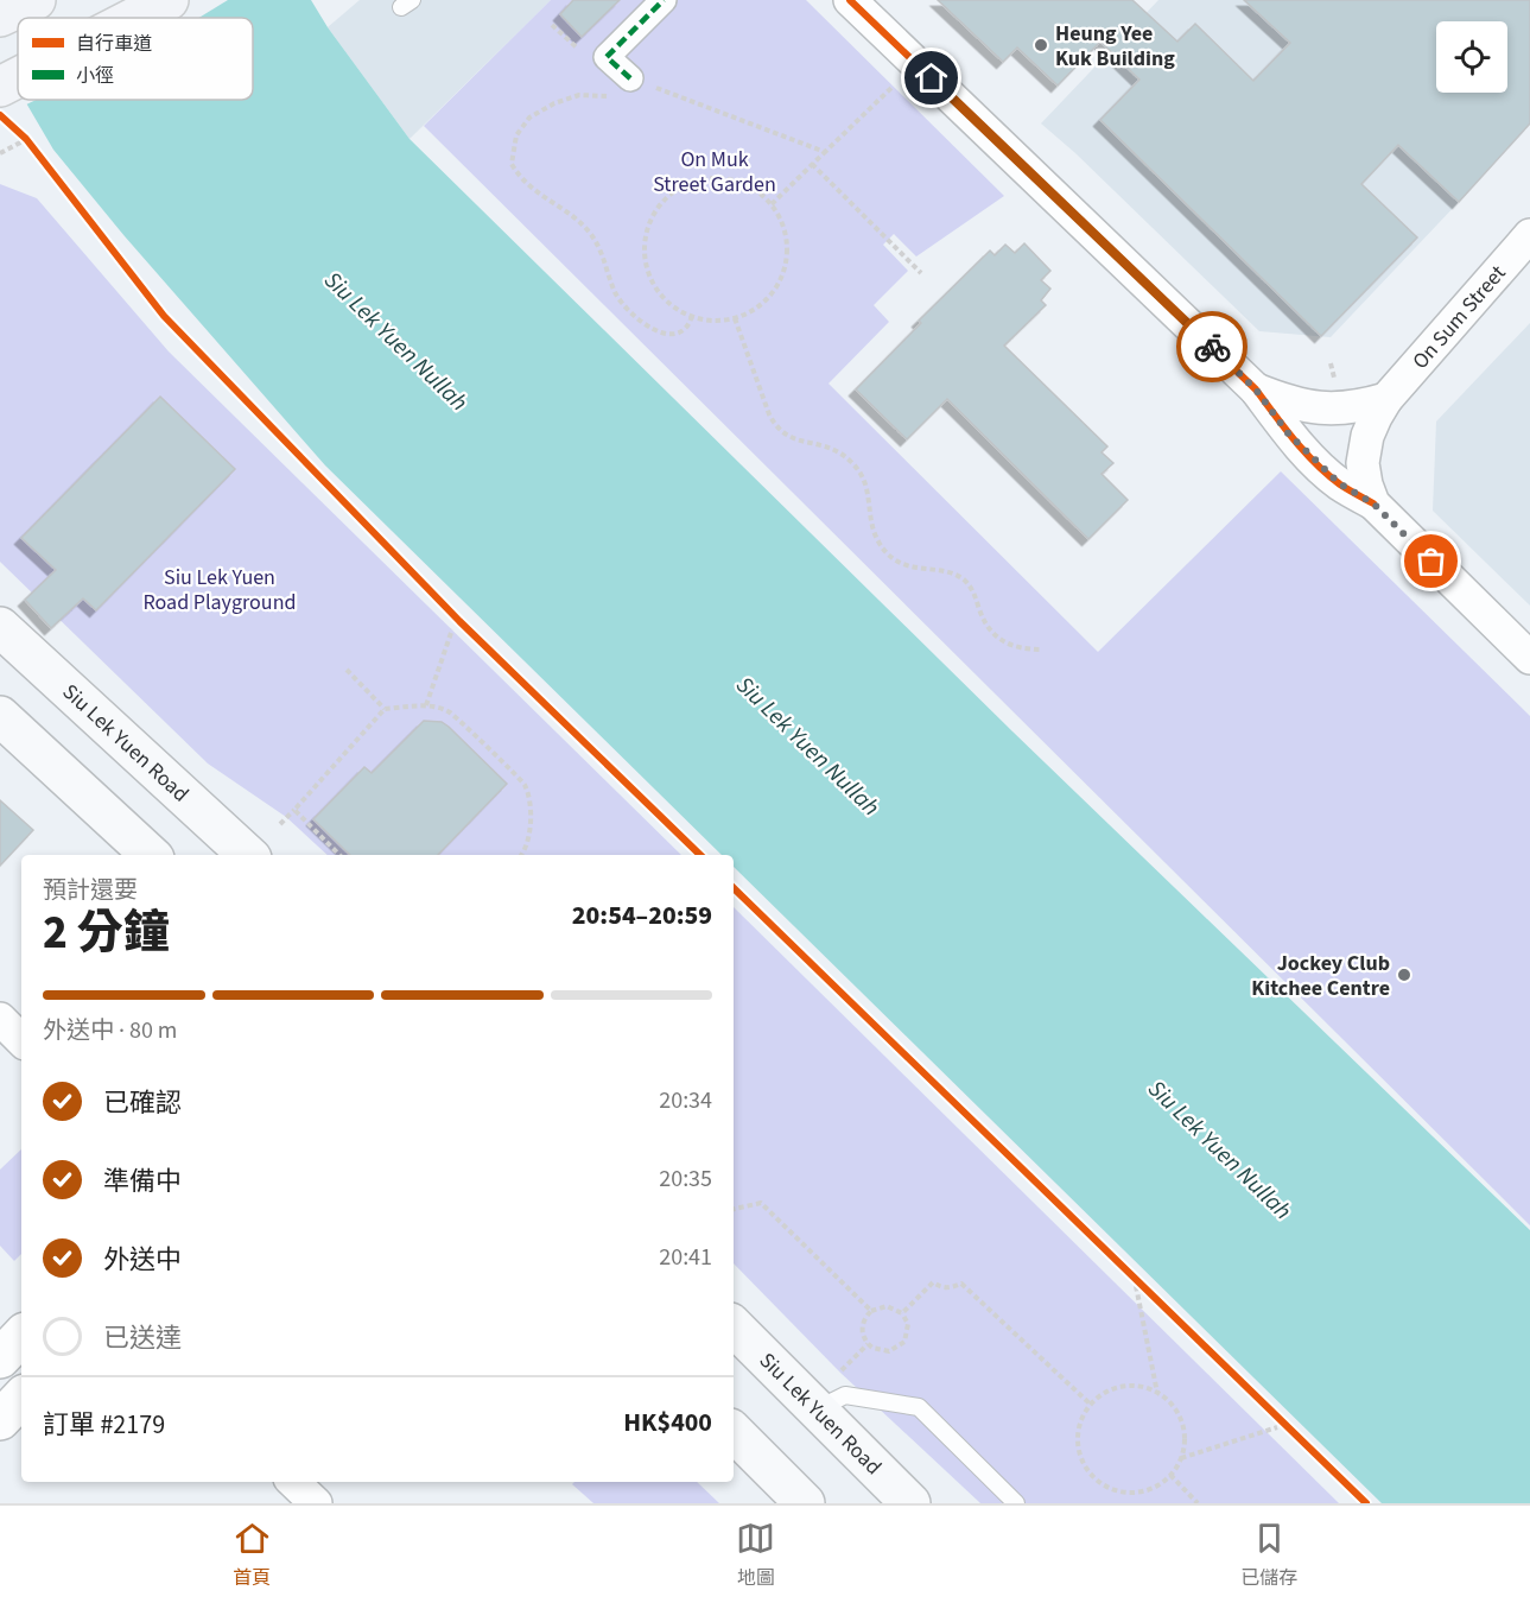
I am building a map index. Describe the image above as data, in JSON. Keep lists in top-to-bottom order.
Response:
{
  "streets": {
    "main road": ["Siu Lek Yuen Road"],
    "street": ["On Sum Street"]
  },
  "water": ["Siu Lek Yuen Nullah"],
  "parks": ["On Muk Street Garden", "Siu Lek Yuen Road Playground"],
  "places": ["Heung Yee Kuk Building", "Jockey Club Kitchee Centre"],
  "legend": ["自行車道", "小徑"],
  "page": {
    "heading": ["2 分鐘", "預計還要", "20:54–20:59"],
    "panel": ["訂單 #2179", "HK$400"],
    "bar": "外送中 · 80 m",
    "list": [
      ["已確認", "20:34"],
      ["準備中", "20:35"],
      ["外送中", "20:41"],
      "已送達"
    ],
    "tabs": ["首頁", "地圖", "已儲存"]
  }
}
